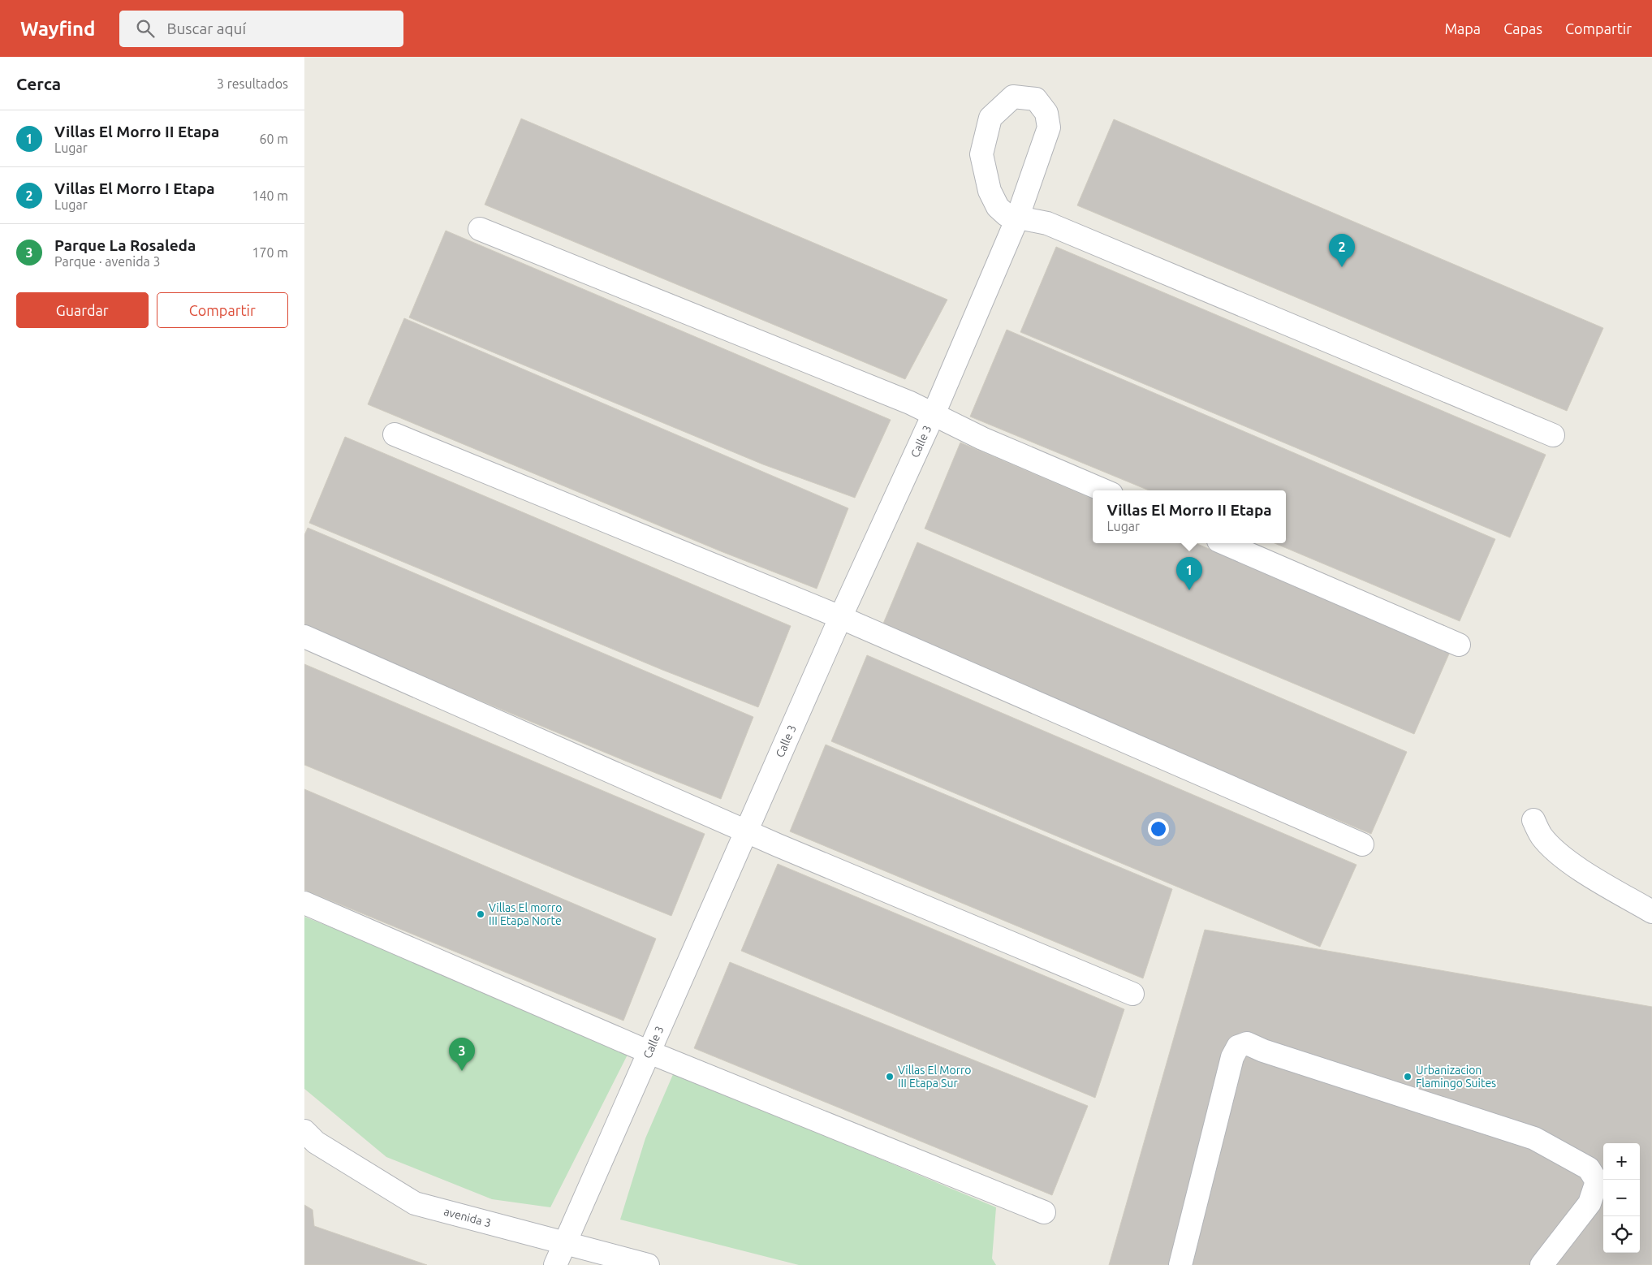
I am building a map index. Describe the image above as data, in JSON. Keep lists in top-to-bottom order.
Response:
{
  "streets": {
    "street": ["Calle 3", "avenida 3"]
  },
  "crossings": [
    ["Calle 3", "avenida 3"]
  ],
  "places": ["Villas El morro III Etapa Norte", "Villas El Morro III Etapa Sur", "Urbanizacion Flamingo Suites"],
  "page": {
    "header": "Wayfind",
    "search": "Buscar aquí",
    "nav": ["Mapa", "Capas", "Compartir"],
    "heading": ["Cerca", "3 resultados"],
    "list": [
      {
        "mark": "1",
        "name": "Villas El Morro II Etapa",
        "note": "Lugar",
        "value": "60 m"
      },
      {
        "mark": "2",
        "name": "Villas El Morro I Etapa",
        "note": "Lugar",
        "value": "140 m"
      },
      {
        "mark": "3",
        "name": "Parque La Rosaleda",
        "note": "Parque · avenida 3",
        "value": "170 m"
      }
    ],
    "pins": ["2", "1", "3"],
    "buttons": ["Guardar", "Compartir"],
    "popup": ["Villas El Morro II Etapa", "Lugar"],
    "map_buttons": ["+", "−"]
  }
}
